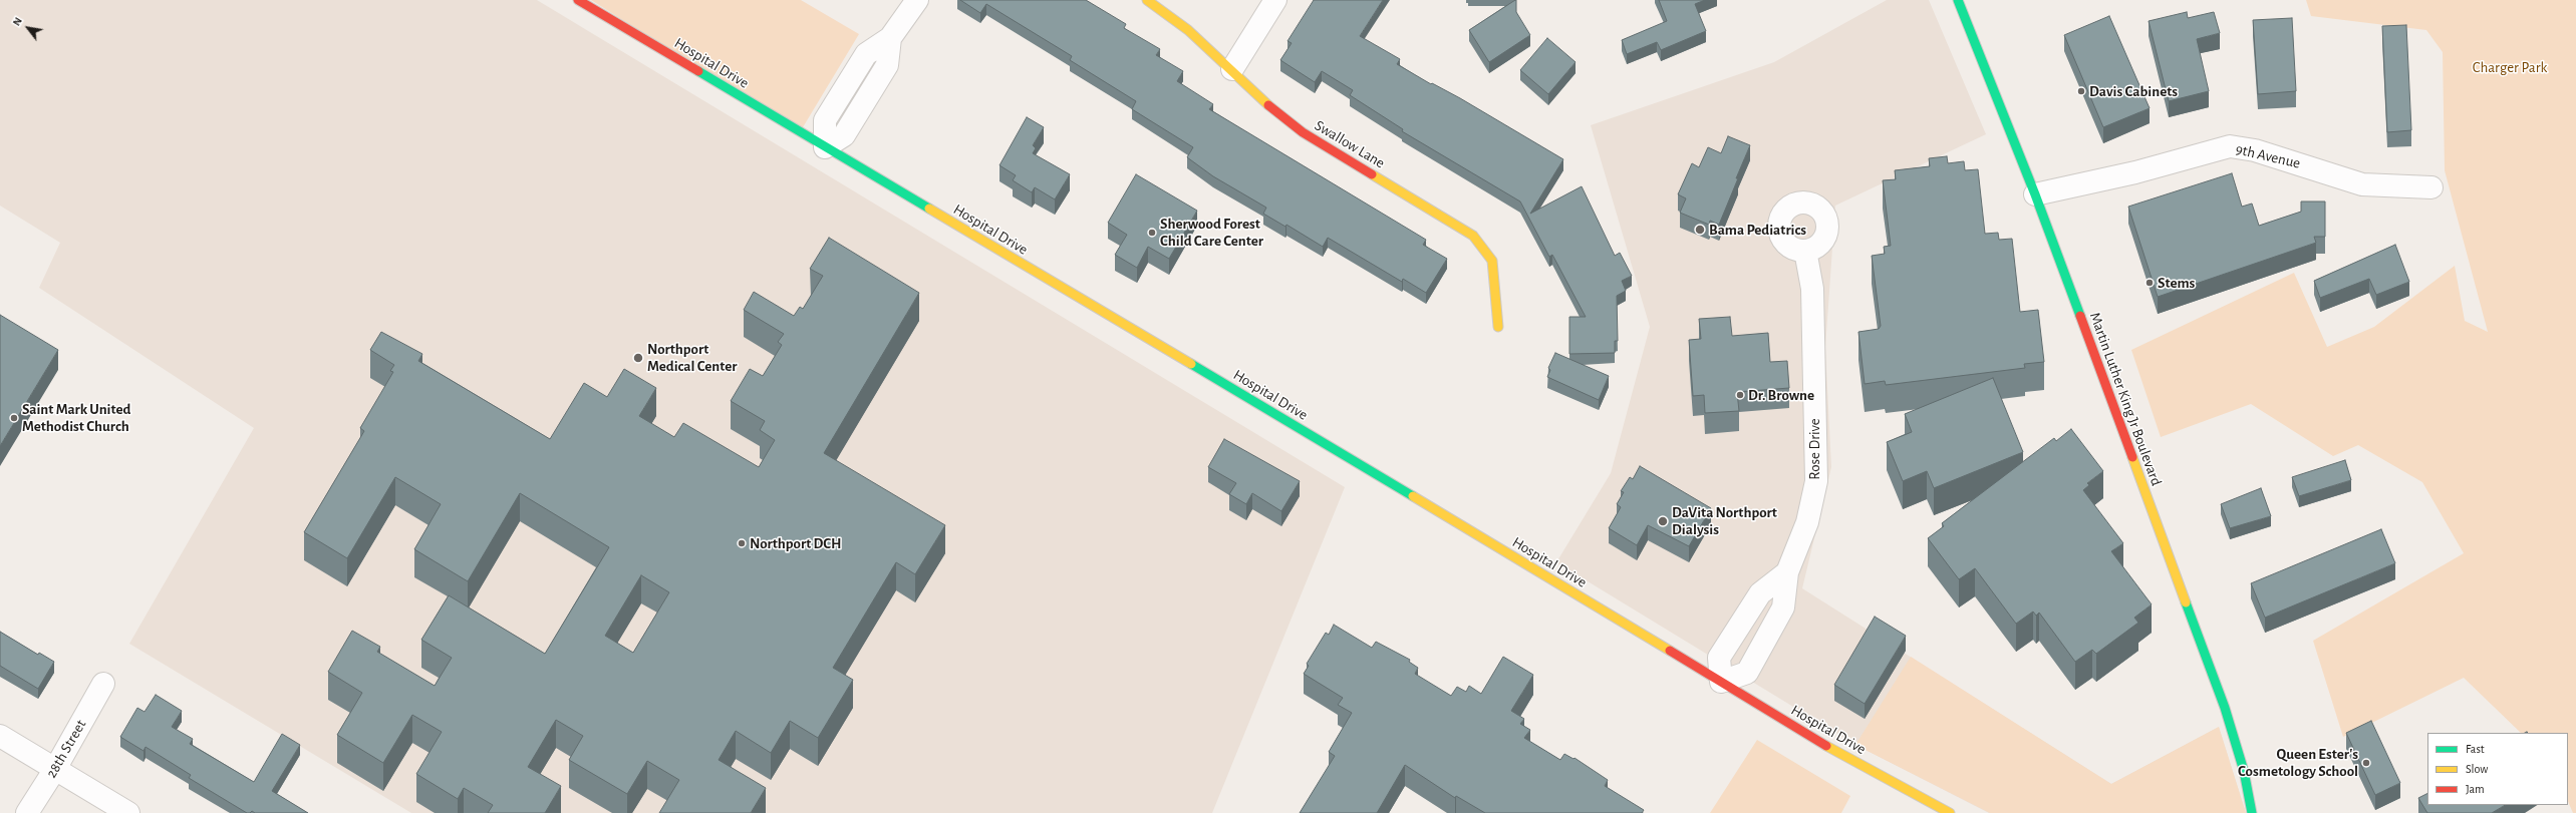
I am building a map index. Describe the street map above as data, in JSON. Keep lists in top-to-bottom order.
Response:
{
  "streets": {
    "street": [
      "Hospital Drive",
      "Swallow Lane",
      "9th Avenue",
      "Martin Luther King Jr Boulevard",
      "Rose Drive",
      "28th Street"
    ]
  },
  "crossings": [
    ["Hospital Drive", "Rose Drive"],
    ["9th Avenue", "Martin Luther King Jr Boulevard"]
  ],
  "parks": ["Charger Park"],
  "places": [
    "Davis Cabinets",
    "Bama Pediatrics",
    "Sherwood Forest Child Care Center",
    "Stems",
    "Northport Medical Center",
    "Dr. Browne",
    "Saint Mark United Methodist Church",
    "DaVita Northport Dialysis",
    "Northport DCH",
    "Queen Ester's Cosmetology School"
  ],
  "legend": ["Fast", "Slow", "Jam"],
  "north": "top left"
}
